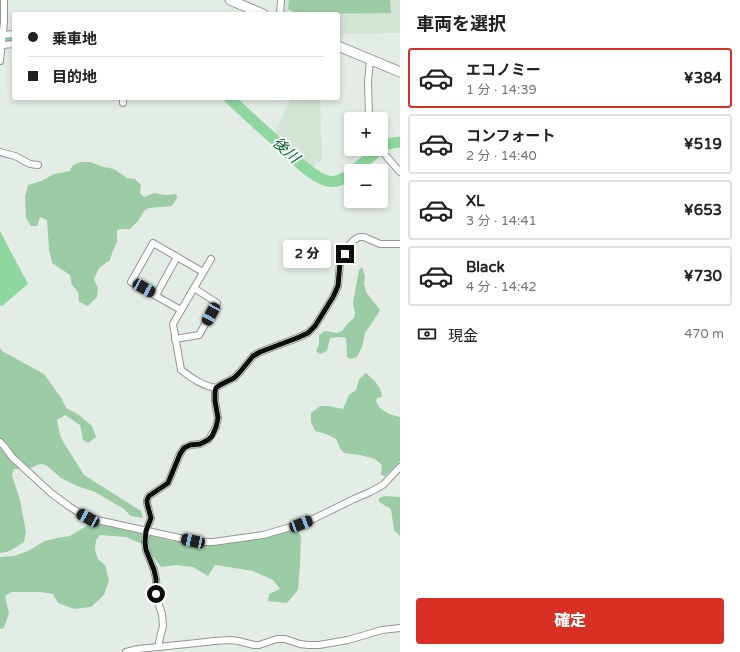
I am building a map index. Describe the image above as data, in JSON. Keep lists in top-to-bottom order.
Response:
{
  "water": ["後川"],
  "page": {
    "heading": "車両を選択",
    "banner": ["乗車地", "目的地"],
    "list": [
      {
        "name": "エコノミー",
        "note": "1 分 · 14:39",
        "value": "¥384"
      },
      {
        "name": "コンフォート",
        "note": "2 分 · 14:40",
        "value": "¥519"
      },
      {
        "name": "XL",
        "note": "3 分 · 14:41",
        "value": "¥653"
      },
      {
        "name": "Black",
        "note": "4 分 · 14:42",
        "value": "¥730"
      }
    ],
    "map_buttons": ["+", "−"],
    "bubble": "2 分",
    "pay": ["現金", "470 m"],
    "buttons": "確定"
  }
}
